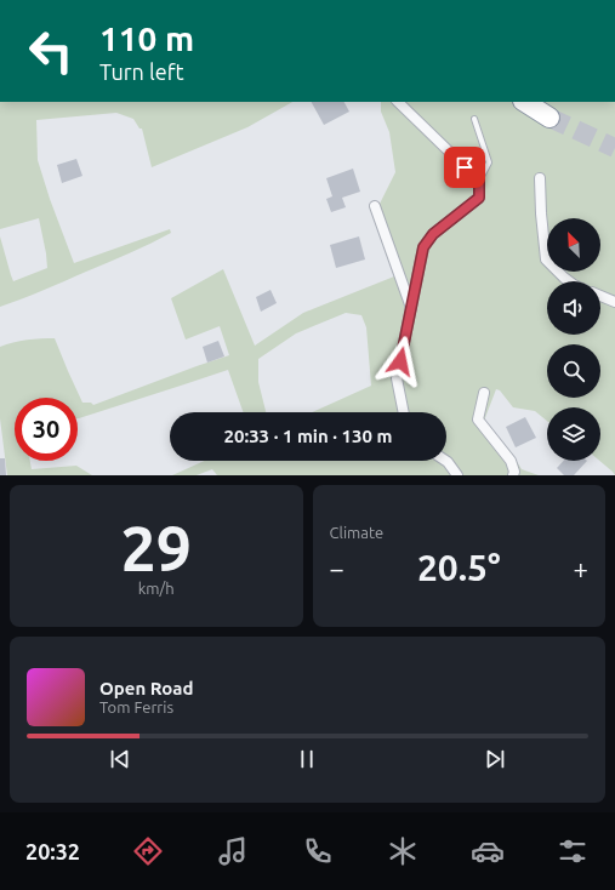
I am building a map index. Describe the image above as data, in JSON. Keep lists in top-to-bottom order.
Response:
{
  "north": "top left",
  "page": {
    "turn": ["110 m", "Turn left"],
    "limit": "30",
    "trip": "20:33 · 1 min · 130 m",
    "tile": [
      ["29", "km/h"],
      "Climate"
    ],
    "heat": ["−", "20.5°", "+"],
    "song": ["Open Road", "Tom Ferris"],
    "tabs": "20:32"
  }
}
